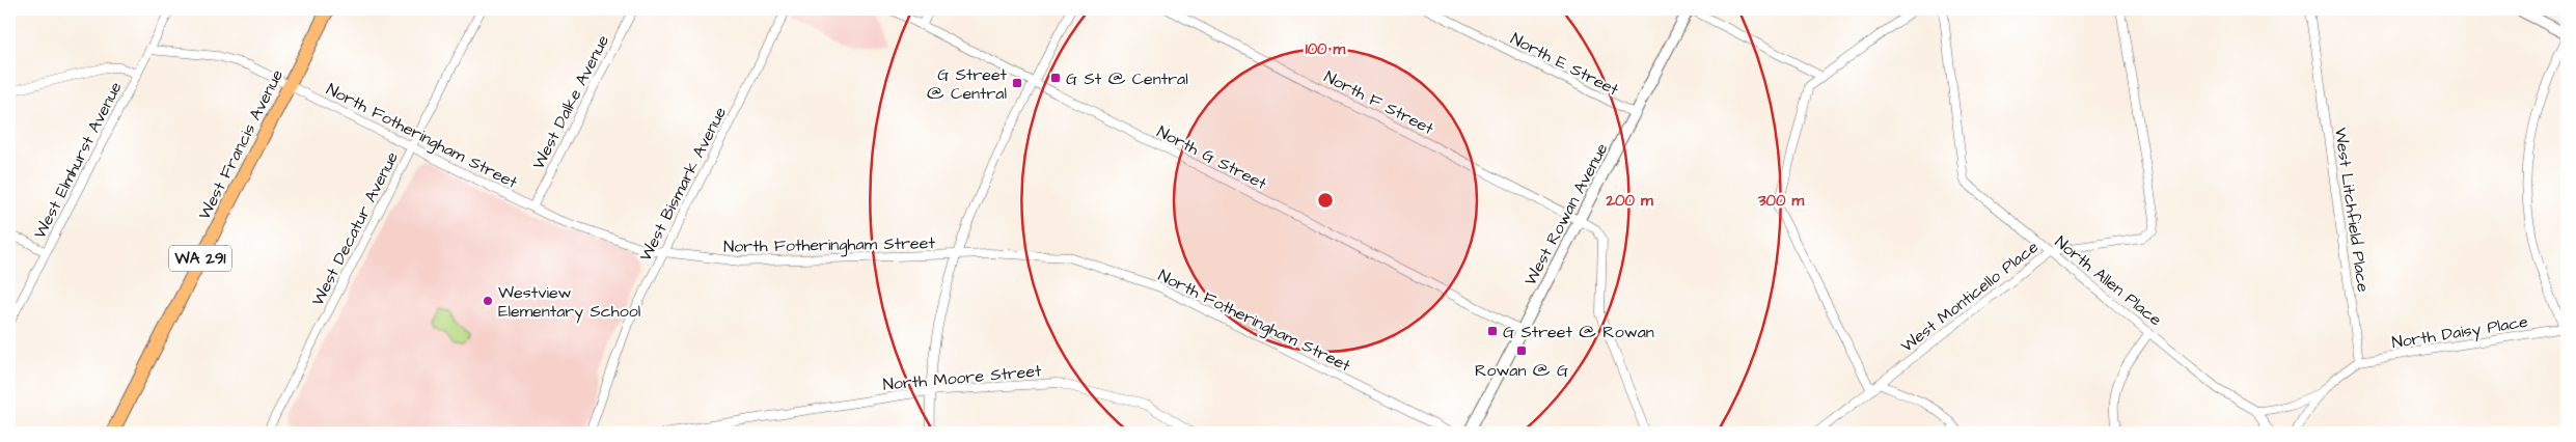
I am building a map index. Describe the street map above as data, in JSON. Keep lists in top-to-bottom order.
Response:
{
  "streets": {
    "main road": ["West Francis Avenue", "WA 291"],
    "street": [
      "North E Street",
      "West Dalke Avenue",
      "North F Street",
      "North Fotheringham Street",
      "North G Street",
      "West Elmhurst Avenue",
      "West Bismark Avenue",
      "West Litchfield Place",
      "West Rowan Avenue",
      "West Decatur Avenue",
      "North Allen Place",
      "West Monticello Place",
      "North Daisy Place",
      "North Moore Street"
    ]
  },
  "crossings": [
    ["North E Street", "West Rowan Avenue"],
    ["West Dalke Avenue", "North Fotheringham Street"],
    ["North F Street", "West Rowan Avenue"],
    ["North Fotheringham Street", "West Francis Avenue"],
    ["North Fotheringham Street", "West Elmhurst Avenue"],
    ["North Fotheringham Street", "West Bismark Avenue"],
    ["North Fotheringham Street", "West Decatur Avenue"],
    ["North G Street", "West Rowan Avenue"],
    ["West Litchfield Place", "North Daisy Place"],
    ["North Allen Place", "West Monticello Place"]
  ],
  "places": {
    "transit": [
      "G St @ Central",
      "G Street @ Central",
      "G Street @ Rowan",
      "Rowan @ G"
    ],
    "other": ["Westview Elementary School"]
  },
  "rings": ["100 m", "200 m", "300 m"]
}
